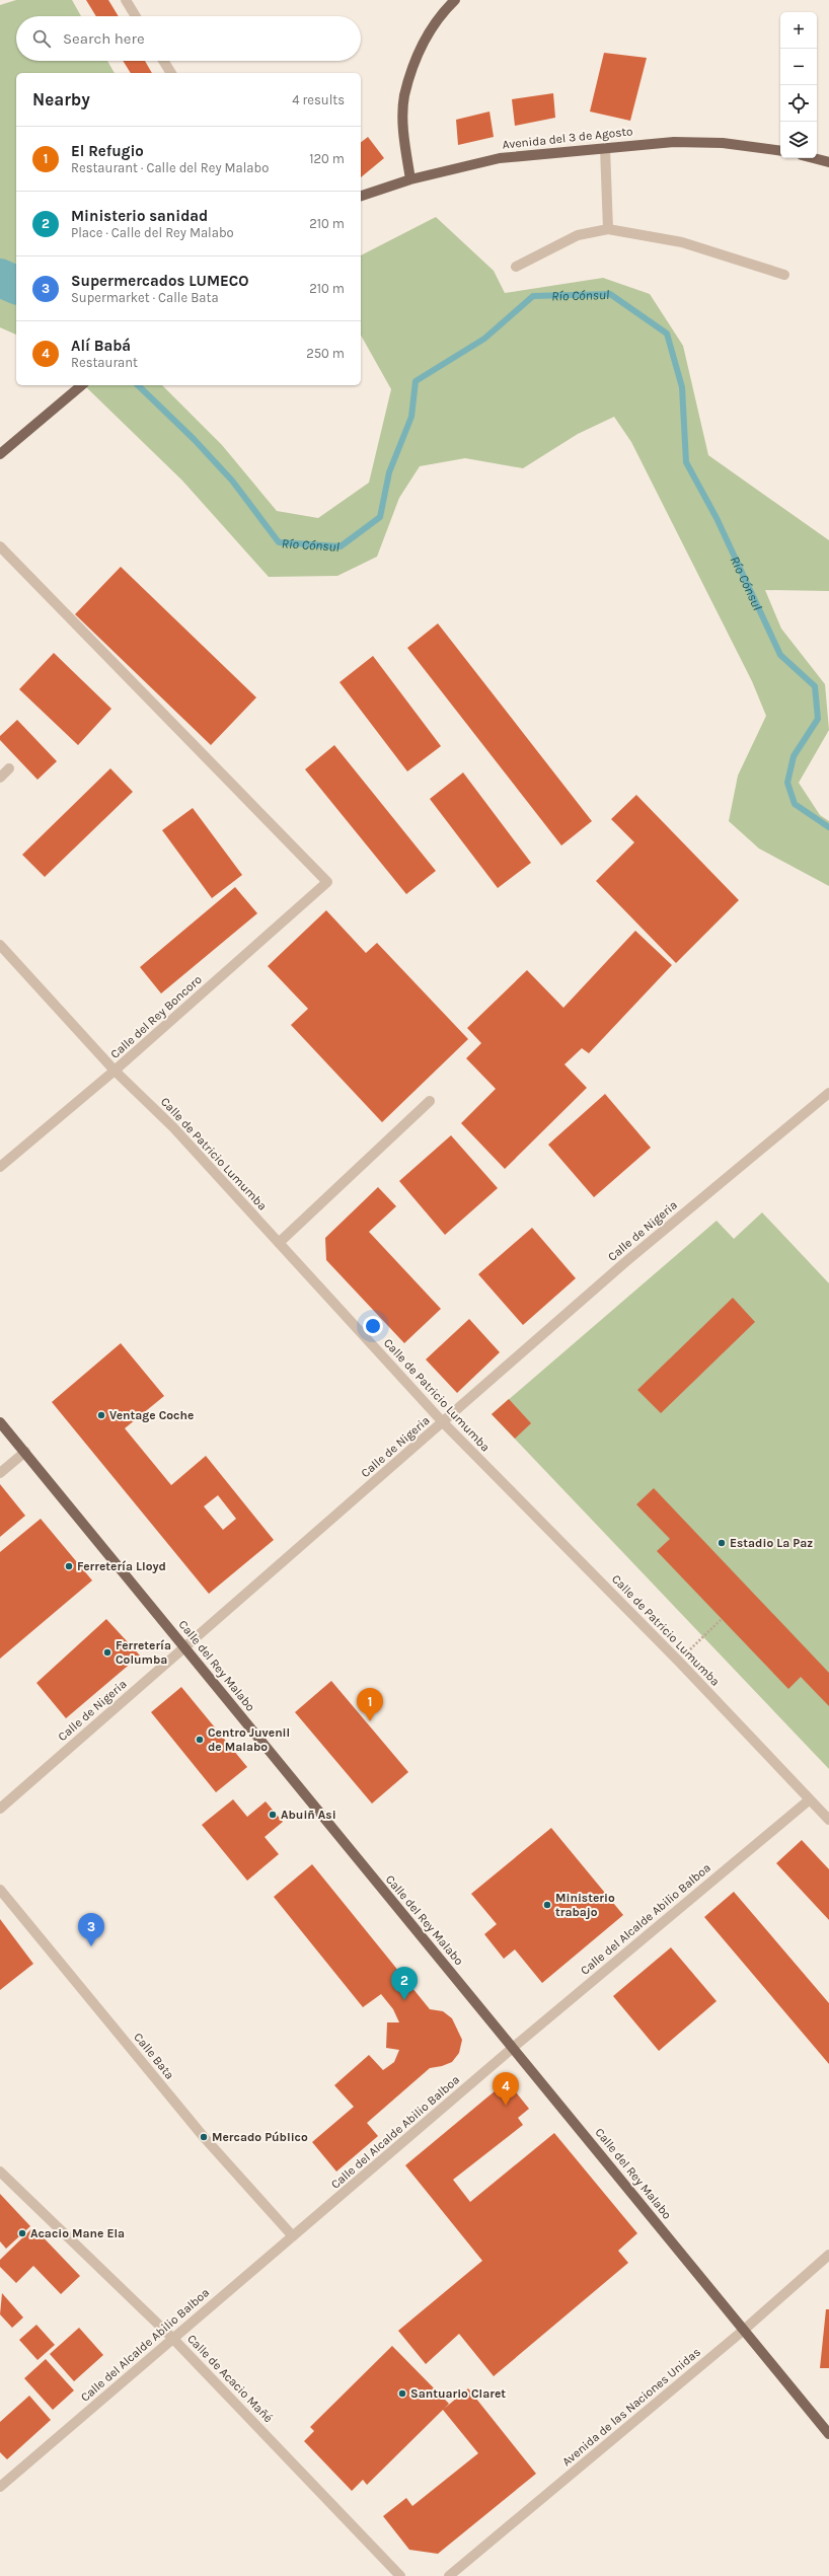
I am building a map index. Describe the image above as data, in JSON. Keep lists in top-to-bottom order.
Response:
{
  "streets": {
    "main road": ["Avenida del 3 de Agosto", "Calle del Rey Malabo"],
    "street": [
      "Calle del Rey Boncoro",
      "Calle de Patricio Lumumba",
      "Calle de Nigeria",
      "Calle del Alcalde Abilio Balboa",
      "Calle Bata",
      "Calle de Acacio Mañé",
      "Avenida de las Naciones Unidas"
    ]
  },
  "crossings": [
    ["Calle del Rey Boncoro", "Calle de Patricio Lumumba"],
    ["Calle de Patricio Lumumba", "Calle de Nigeria"],
    ["Calle de Patricio Lumumba", "Calle del Alcalde Abilio Balboa"],
    ["Calle de Nigeria", "Calle del Rey Malabo"],
    ["Calle del Rey Malabo", "Calle del Alcalde Abilio Balboa"],
    ["Calle del Rey Malabo", "Avenida de las Naciones Unidas"],
    ["Calle del Alcalde Abilio Balboa", "Calle Bata"],
    ["Calle del Alcalde Abilio Balboa", "Calle de Acacio Mañé"]
  ],
  "water": ["Río Cónsul"],
  "places": [
    "Ventage Coche",
    "Estadio La Paz",
    "Ferretería Lloyd",
    "Ferretería Columba",
    "Centro Juvenil de Malabo",
    "Abuiñ Asi",
    "Ministerio trabajo",
    "Mercado Público",
    "Acacio Mane Ela",
    "Santuario Claret"
  ],
  "page": {
    "map_buttons": ["+", "−"],
    "search": "Search here",
    "heading": ["Nearby", "4 results"],
    "list": [
      {
        "mark": "1",
        "name": "El Refugio",
        "note": "Restaurant · Calle del Rey Malabo",
        "value": "120 m"
      },
      {
        "mark": "2",
        "name": "Ministerio sanidad",
        "note": "Place · Calle del Rey Malabo",
        "value": "210 m"
      },
      {
        "mark": "3",
        "name": "Supermercados LUMECO",
        "note": "Supermarket · Calle Bata",
        "value": "210 m"
      },
      {
        "mark": "4",
        "name": "Alí Babá",
        "note": "Restaurant",
        "value": "250 m"
      }
    ],
    "pins": [
      "1",
      "3",
      "2",
      "4"
    ]
  }
}
